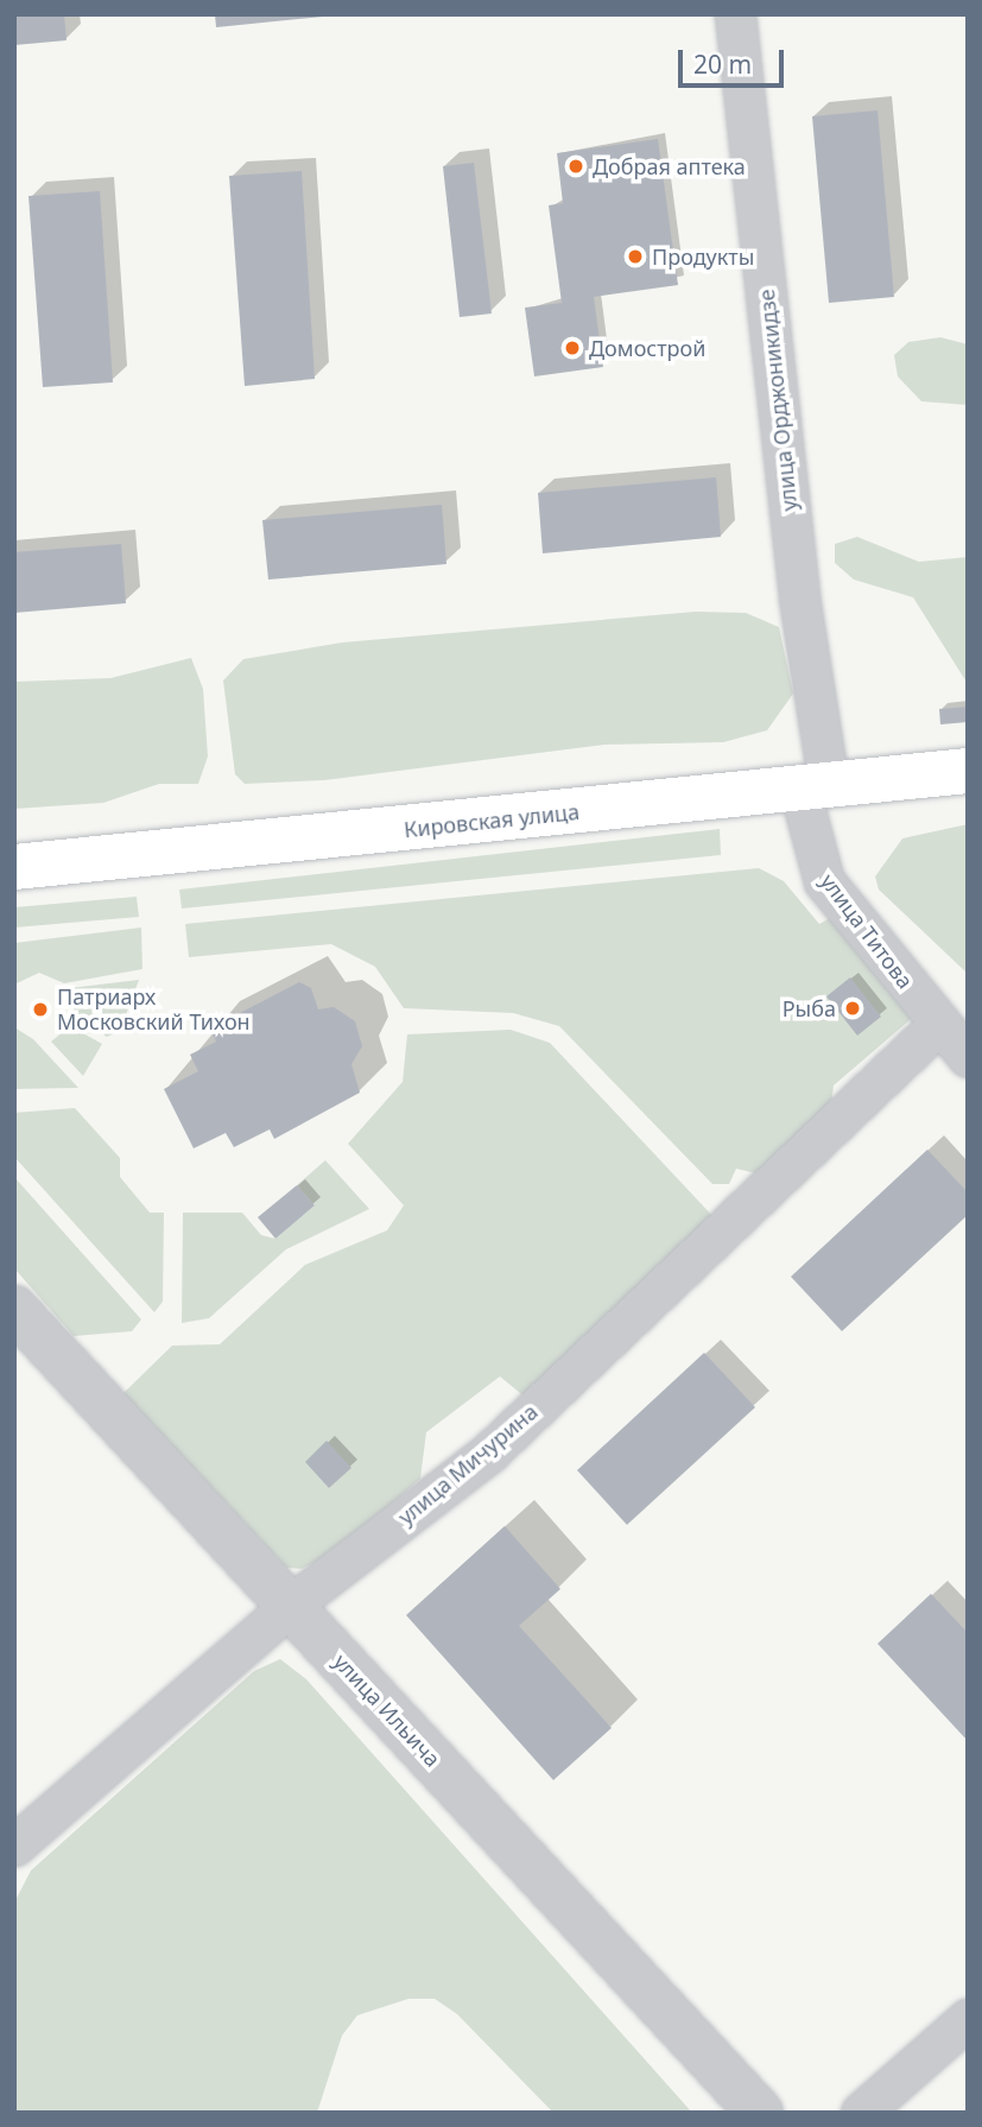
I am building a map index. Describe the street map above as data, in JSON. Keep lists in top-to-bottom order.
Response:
{
  "streets": {
    "main road": ["Кировская улица"],
    "street": [
      "улица Орджоникидзе",
      "улица Титова",
      "улица Мичурина",
      "улица Ильича"
    ]
  },
  "crossings": [
    ["улица Орджоникидзе", "Кировская улица"],
    ["улица Орджоникидзе", "улица Титова"],
    ["Кировская улица", "улица Титова"],
    ["улица Титова", "улица Мичурина"],
    ["улица Мичурина", "улица Ильича"]
  ],
  "places": [
    "Добрая аптека",
    "Продукты",
    "Домострой",
    "Рыба",
    "Патриарх Московский Тихон"
  ],
  "scale_bar": "20 m"
}
